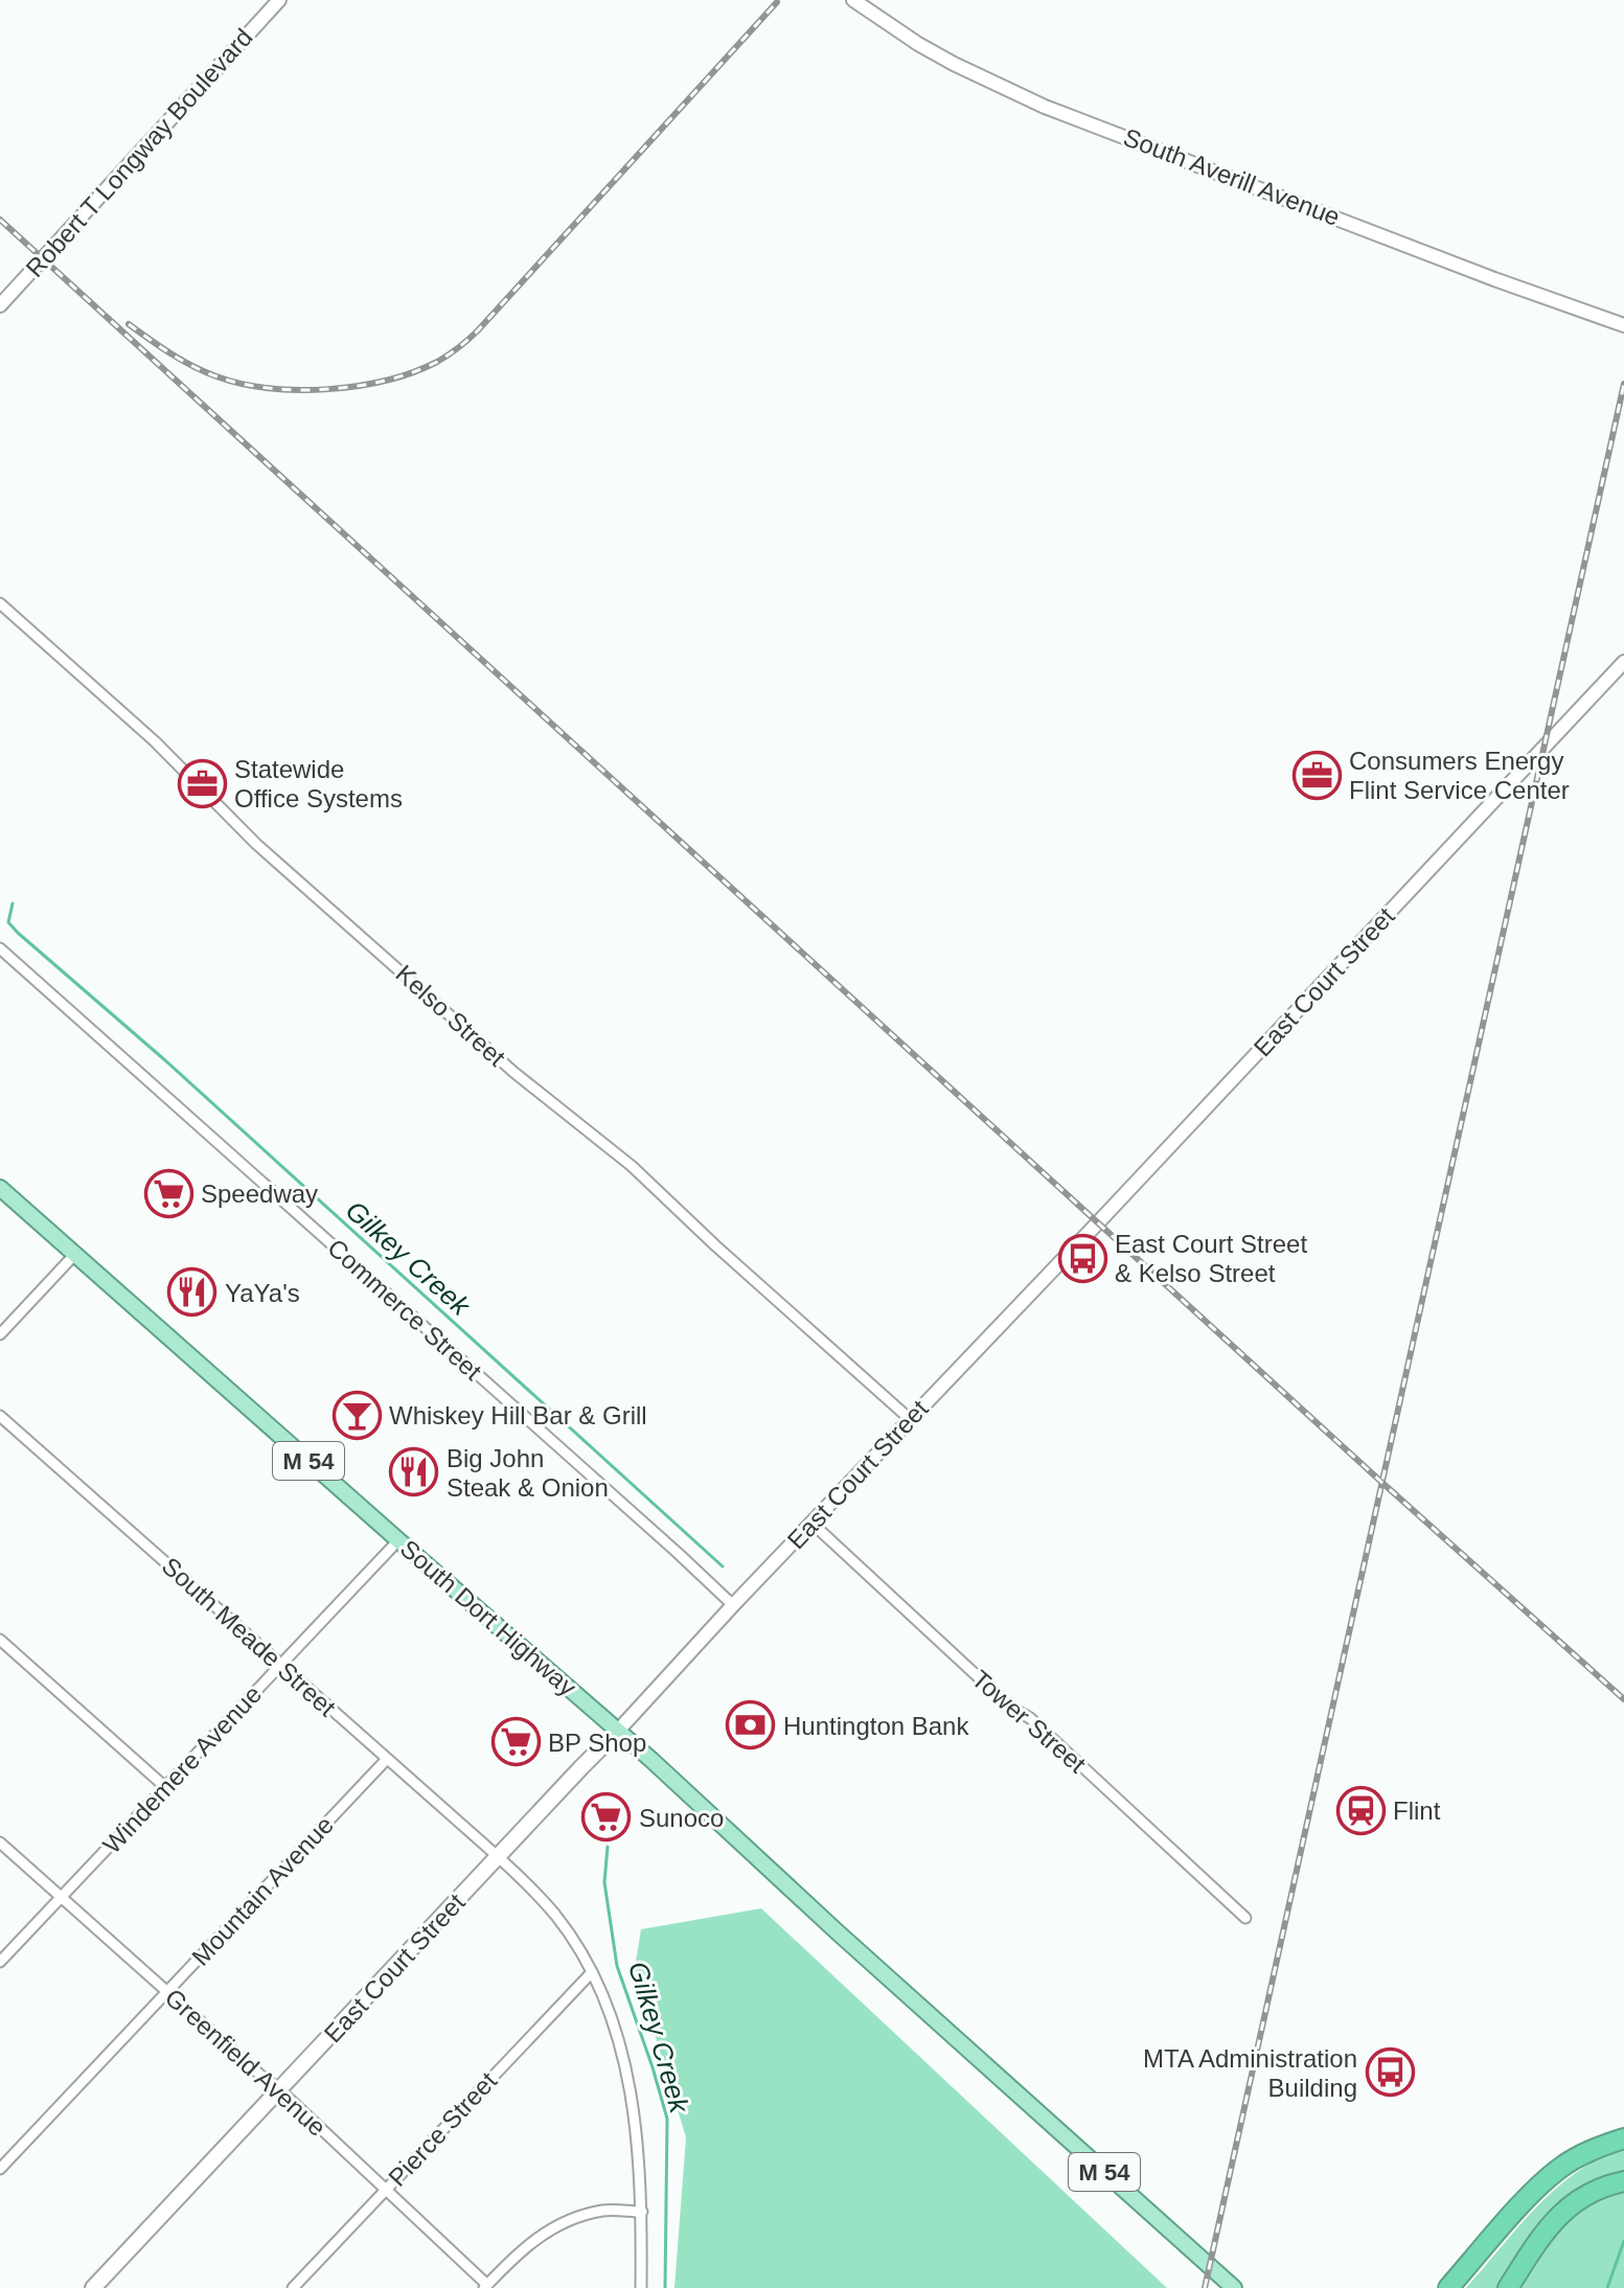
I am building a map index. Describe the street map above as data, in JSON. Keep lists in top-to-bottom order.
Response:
{
  "streets": {
    "main road": ["East Court Street", "M 54", "South Dort Highway"],
    "street": [
      "Robert T Longway Boulevard",
      "South Averill Avenue",
      "Kelso Street",
      "Commerce Street",
      "South Meade Street",
      "Tower Street",
      "Windemere Avenue",
      "Mountain Avenue",
      "Greenfield Avenue",
      "Pierce Street"
    ]
  },
  "crossings": [
    ["East Court Street", "Kelso Street"],
    ["East Court Street", "Commerce Street"],
    ["East Court Street", "South Dort Highway"],
    ["East Court Street", "South Meade Street"],
    ["East Court Street", "Tower Street"],
    ["East Court Street", "Greenfield Avenue"],
    ["South Dort Highway", "Windemere Avenue"],
    ["South Meade Street", "Windemere Avenue"],
    ["South Meade Street", "Mountain Avenue"],
    ["South Meade Street", "Pierce Street"],
    ["Windemere Avenue", "Greenfield Avenue"],
    ["Mountain Avenue", "Greenfield Avenue"],
    ["Greenfield Avenue", "Pierce Street"]
  ],
  "water": ["Gilkey Creek"],
  "places": {
    "office": ["Consumers Energy Flint Service Center", "Statewide Office Systems"],
    "supermarket": ["Speedway", "BP Shop", "Sunoco"],
    "bus stop": ["East Court Street & Kelso Street", "MTA Administration Building"],
    "restaurant": ["YaYa's", "Big John Steak & Onion"],
    "bar": ["Whiskey Hill Bar & Grill"],
    "bank": ["Huntington Bank"],
    "station": ["Flint"]
  }
}
